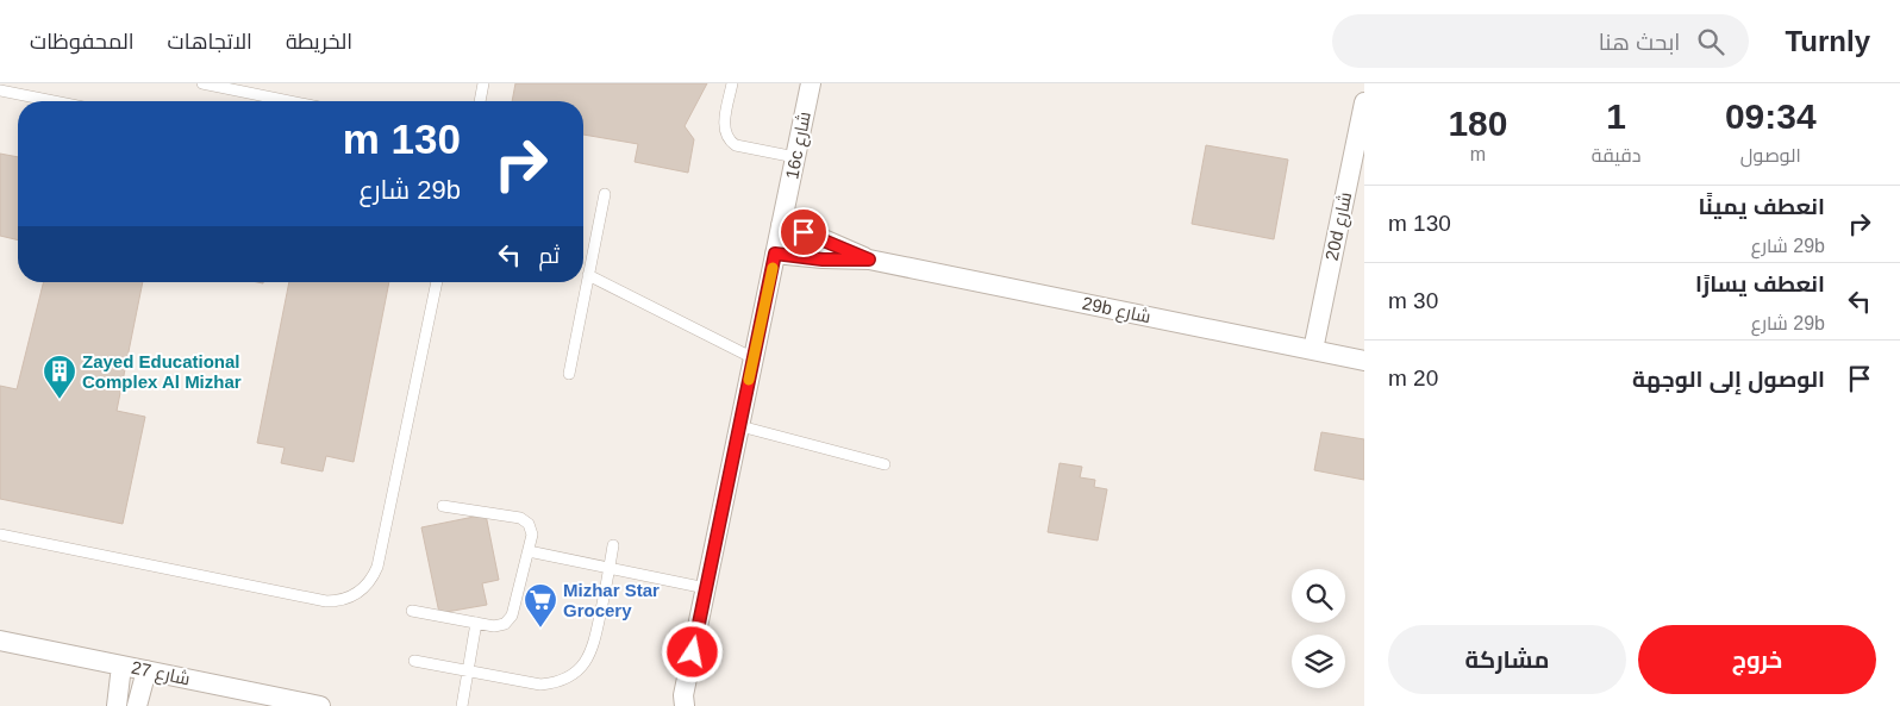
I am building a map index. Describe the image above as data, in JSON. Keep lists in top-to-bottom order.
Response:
{
  "streets": {
    "street": [
      "16c شارع",
      "20d شارع",
      "29b شارع",
      "شارع 27"
    ]
  },
  "crossings": [
    ["16c شارع", "29b شارع"],
    ["20d شارع", "29b شارع"]
  ],
  "places": {
    "building": ["Zayed Educational Complex Al Mizhar"],
    "supermarket": ["Mizhar Star Grocery"]
  },
  "page": {
    "header": "Turnly",
    "search": "ابحث هنا",
    "nav": ["الخريطة", "الاتجاهات", "المحفوظات"],
    "eta": [
      "09:34",
      "الوصول",
      "1",
      "دقيقة",
      "180",
      "m"
    ],
    "turn": ["130 m", "29b شارع"],
    "list": [
      {
        "name": "انعطف يمينًا",
        "note": "29b شارع",
        "value": "130 m"
      },
      {
        "name": "انعطف يسارًا",
        "note": "29b شارع",
        "value": "30 m"
      },
      {
        "name": "الوصول إلى الوجهة",
        "value": "20 m"
      }
    ],
    "then": "ثم",
    "buttons": ["خروج", "مشاركة"]
  }
}
